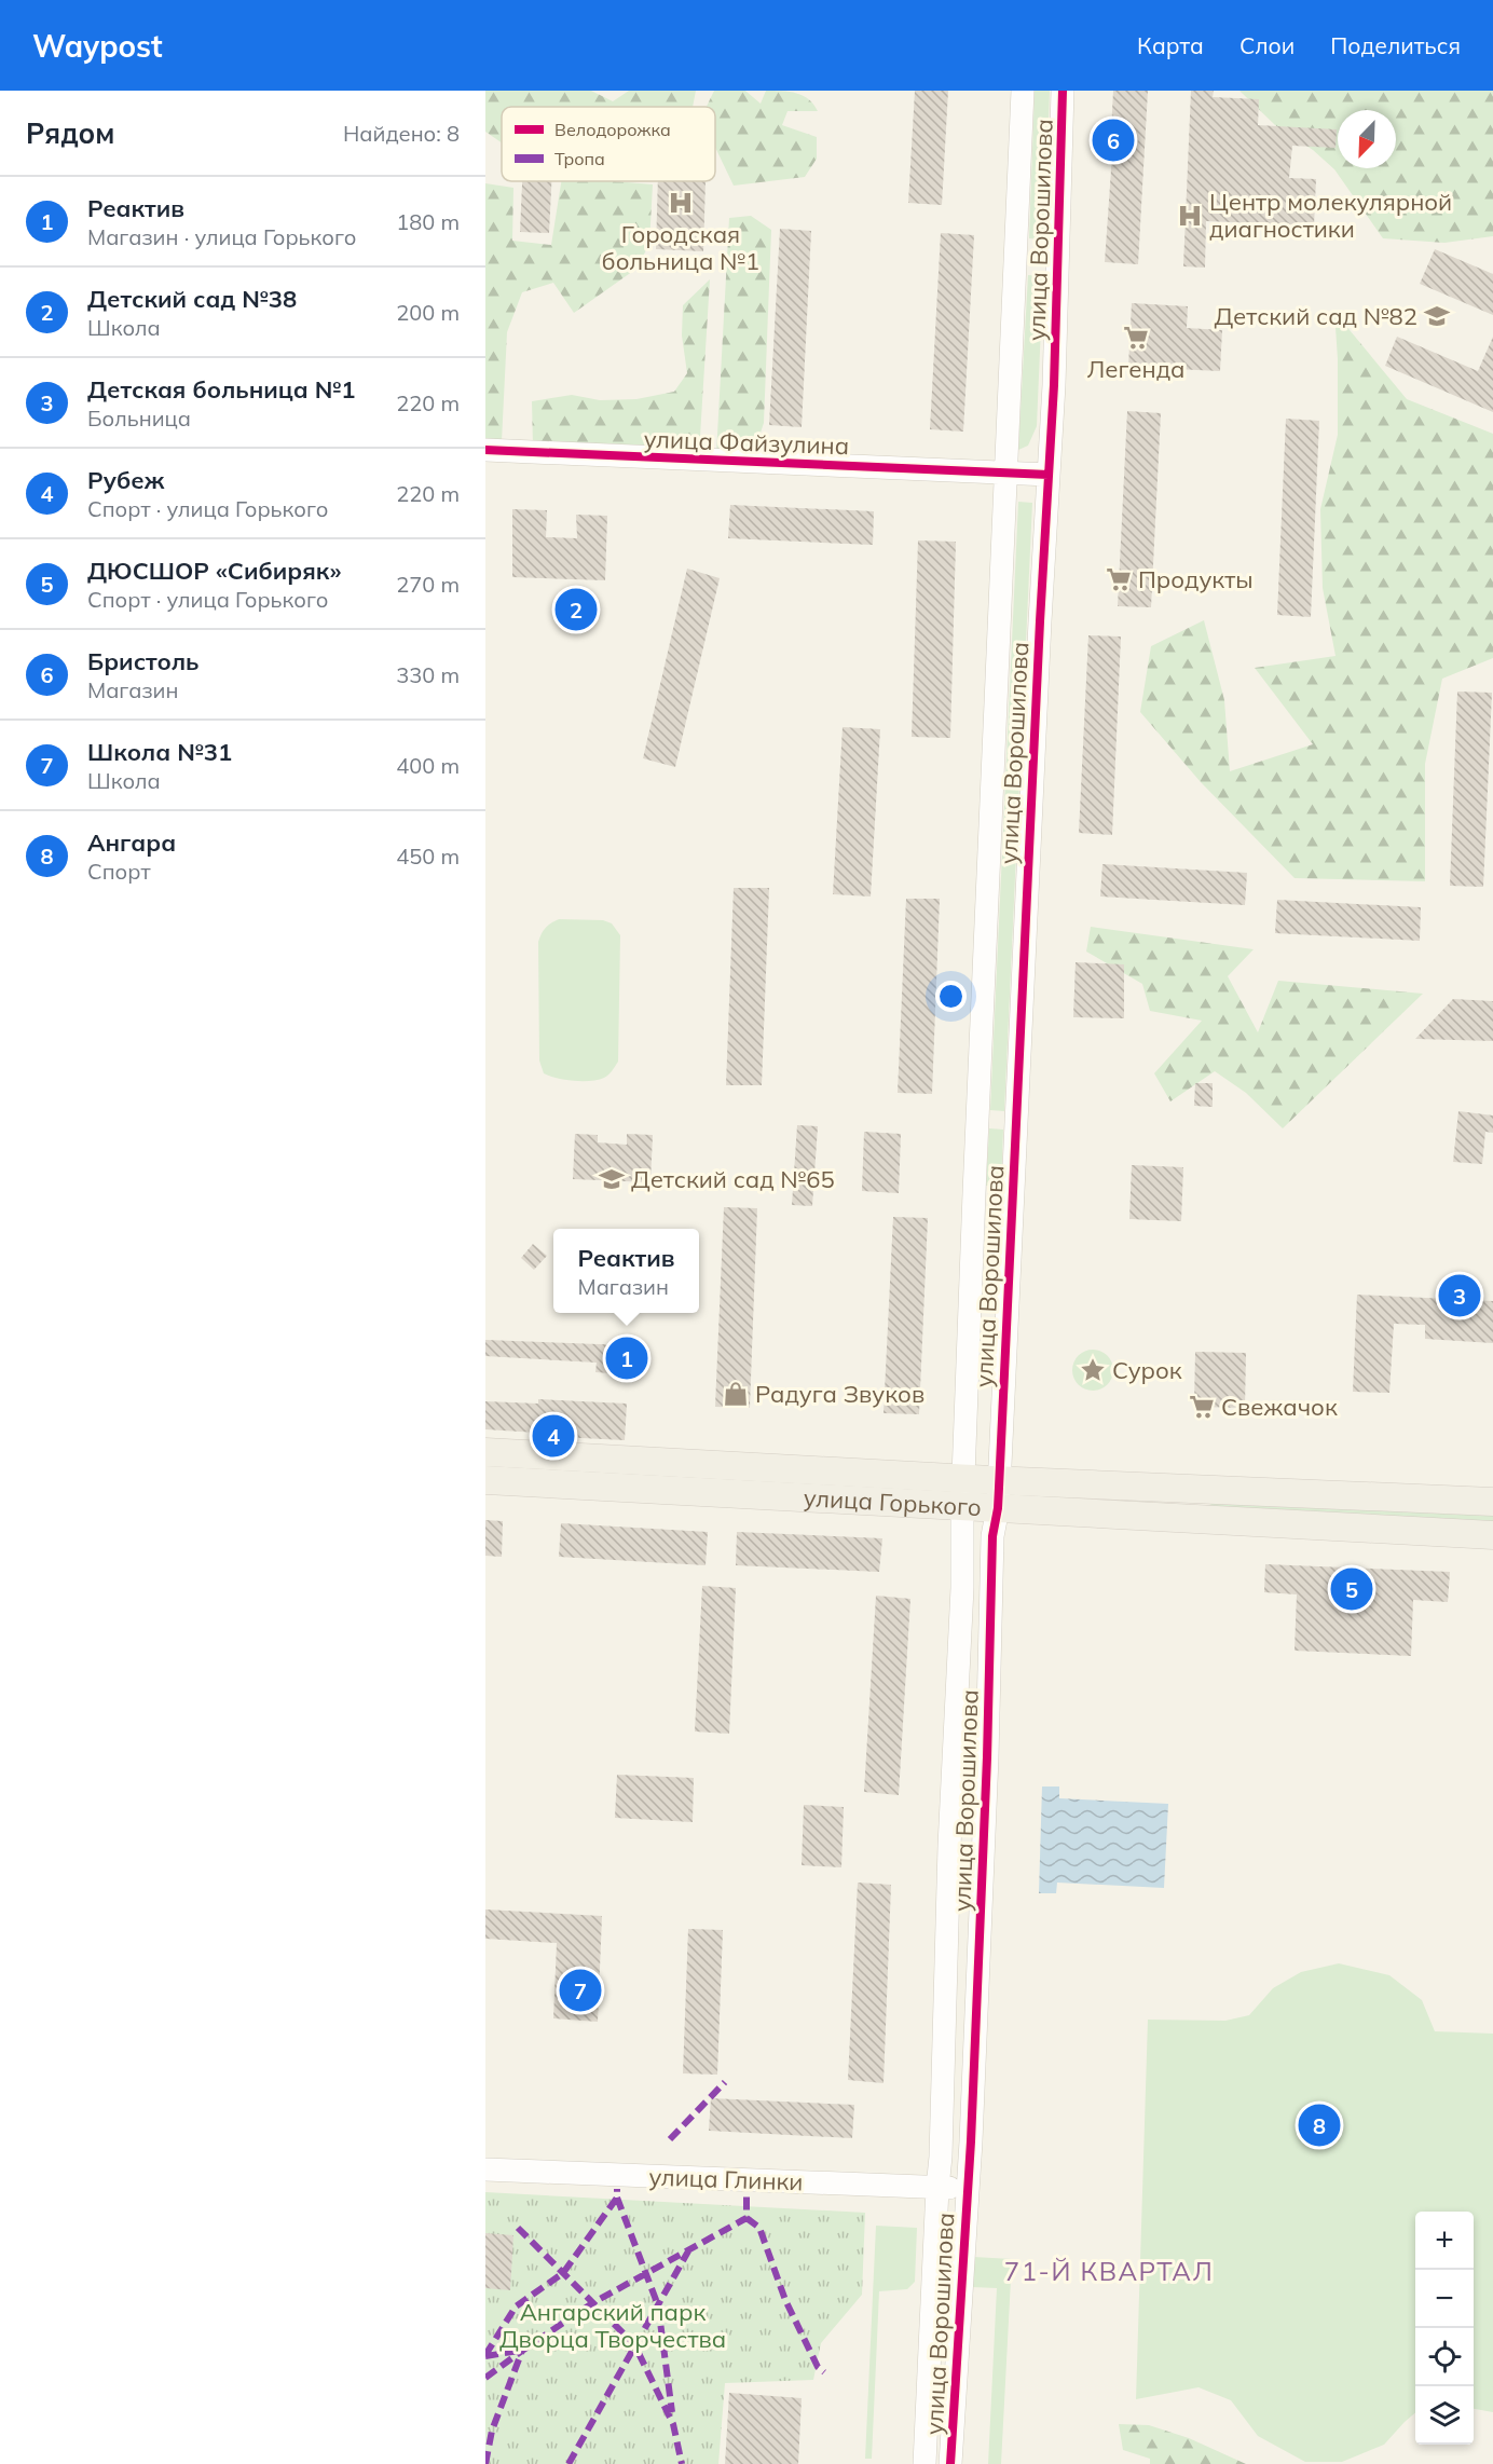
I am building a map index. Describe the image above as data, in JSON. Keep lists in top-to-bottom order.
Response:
{
  "streets": {
    "main road": ["улица Горького"],
    "street": ["улица Ворошилова", "улица Файзулина", "улица Глинки"]
  },
  "crossings": [
    ["улица Ворошилова", "улица Файзулина"],
    ["улица Ворошилова", "улица Горького"],
    ["улица Ворошилова", "улица Глинки"]
  ],
  "districts": ["71-Й КВАРТАЛ"],
  "parks": ["Ангарский парк Дворца Творчества"],
  "places": {
    "hospital": ["Городская больница №1", "Центр молекулярной диагностики"],
    "school or university": ["Детский сад №82", "Детский сад №65"],
    "supermarket": ["Легенда", "Продукты", "Свежачок"],
    "place": ["Сурок"],
    "shop": ["Радуга Звуков"]
  },
  "legend": ["Велодорожка", "Тропа"],
  "north": "bottom left",
  "page": {
    "header": "Waypost",
    "nav": ["Карта", "Слои", "Поделиться"],
    "heading": ["Рядом", "Найдено: 8"],
    "pins": [
      "6",
      "2",
      "3",
      "1",
      "4",
      "5",
      "7",
      "8"
    ],
    "list": [
      {
        "mark": "1",
        "name": "Реактив",
        "note": "Магазин · улица Горького",
        "value": "180 m"
      },
      {
        "mark": "2",
        "name": "Детский сад №38",
        "note": "Школа",
        "value": "200 m"
      },
      {
        "mark": "3",
        "name": "Детская больница №1",
        "note": "Больница",
        "value": "220 m"
      },
      {
        "mark": "4",
        "name": "Рубеж",
        "note": "Спорт · улица Горького",
        "value": "220 m"
      },
      {
        "mark": "5",
        "name": "ДЮСШОР «Сибиряк»",
        "note": "Спорт · улица Горького",
        "value": "270 m"
      },
      {
        "mark": "6",
        "name": "Бристоль",
        "note": "Магазин",
        "value": "330 m"
      },
      {
        "mark": "7",
        "name": "Школа №31",
        "note": "Школа",
        "value": "400 m"
      },
      {
        "mark": "8",
        "name": "Ангара",
        "note": "Спорт",
        "value": "450 m"
      }
    ],
    "popup": ["Реактив", "Магазин"],
    "map_buttons": ["+", "−"]
  }
}
